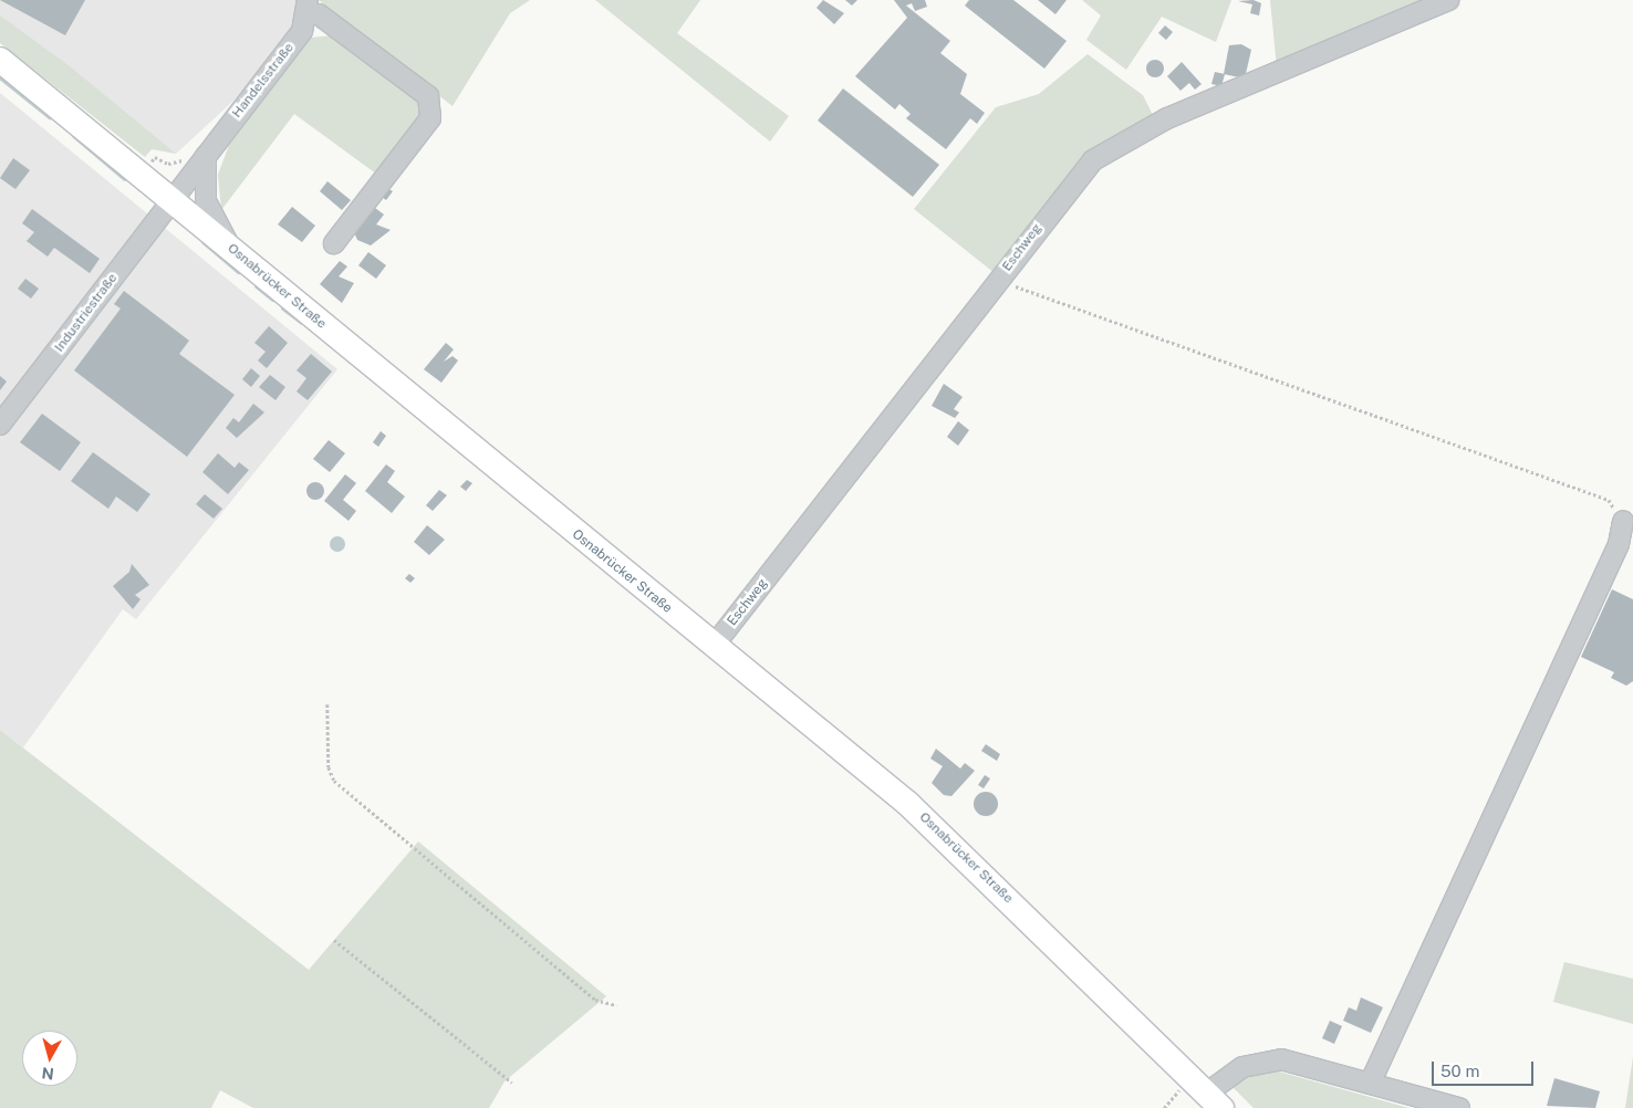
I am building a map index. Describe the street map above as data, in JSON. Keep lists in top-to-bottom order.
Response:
{
  "streets": {
    "main road": ["Osnabrücker Straße"],
    "street": ["Handelsstraße", "Eschweg", "Industriestraße"]
  },
  "crossings": [
    ["Handelsstraße", "Osnabrücker Straße"],
    ["Handelsstraße", "Industriestraße"],
    ["Eschweg", "Osnabrücker Straße"],
    ["Osnabrücker Straße", "Industriestraße"]
  ],
  "scale_bar": "50 m",
  "north": "bottom"
}
